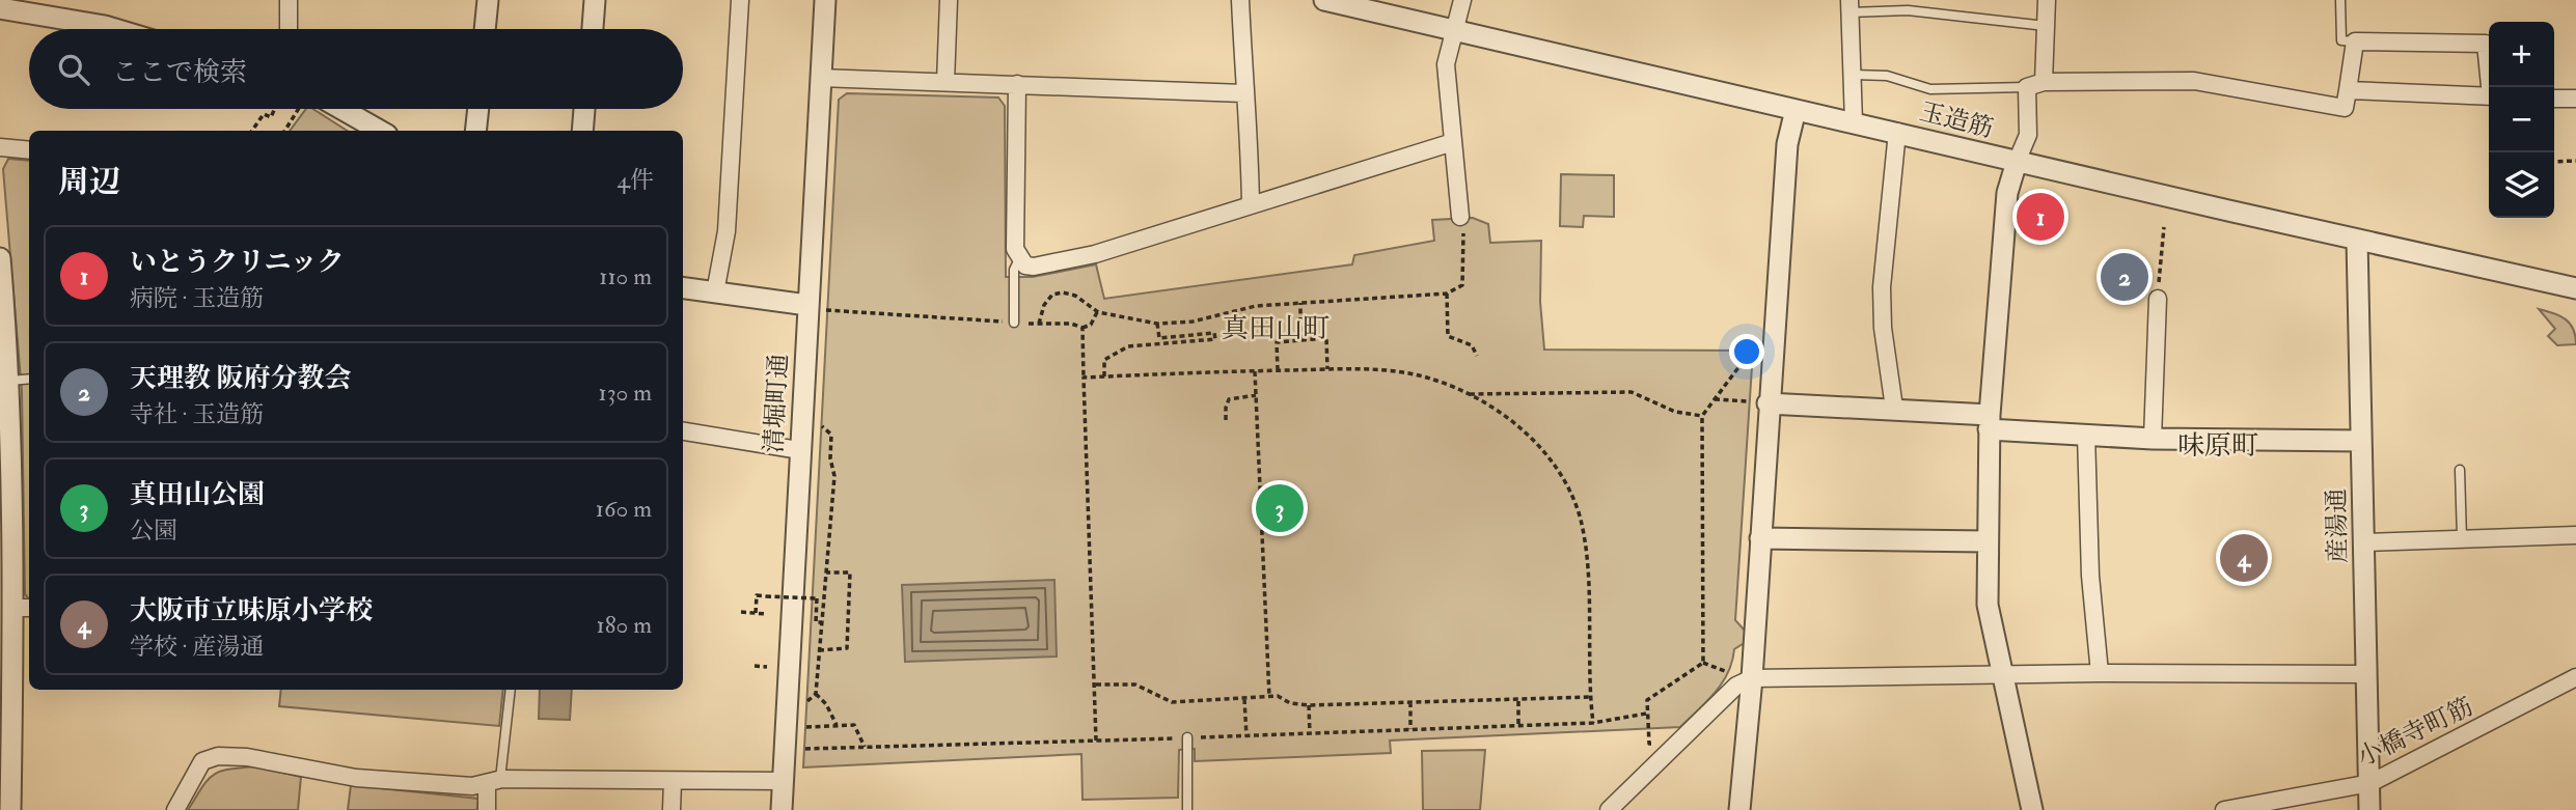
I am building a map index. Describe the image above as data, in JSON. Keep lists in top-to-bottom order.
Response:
{
  "streets": {
    "street": [
      "玉造筋",
      "清堀町通",
      "産湯通",
      "小橋寺町筋"
    ]
  },
  "crossings": [
    ["玉造筋", "産湯通"],
    ["産湯通", "小橋寺町筋"]
  ],
  "districts": ["真田山町", "味原町"],
  "page": {
    "map_buttons": ["+", "−"],
    "search": "ここで検索",
    "heading": ["周辺", "4件"],
    "pins": [
      "1",
      "2",
      "3",
      "4"
    ],
    "list": [
      {
        "mark": "1",
        "name": "いとうクリニック",
        "note": "病院 · 玉造筋",
        "value": "110 m"
      },
      {
        "mark": "2",
        "name": "天理教 阪府分教会",
        "note": "寺社 · 玉造筋",
        "value": "130 m"
      },
      {
        "mark": "3",
        "name": "真田山公園",
        "note": "公園",
        "value": "160 m"
      },
      {
        "mark": "4",
        "name": "大阪市立味原小学校",
        "note": "学校 · 産湯通",
        "value": "180 m"
      }
    ]
  }
}
